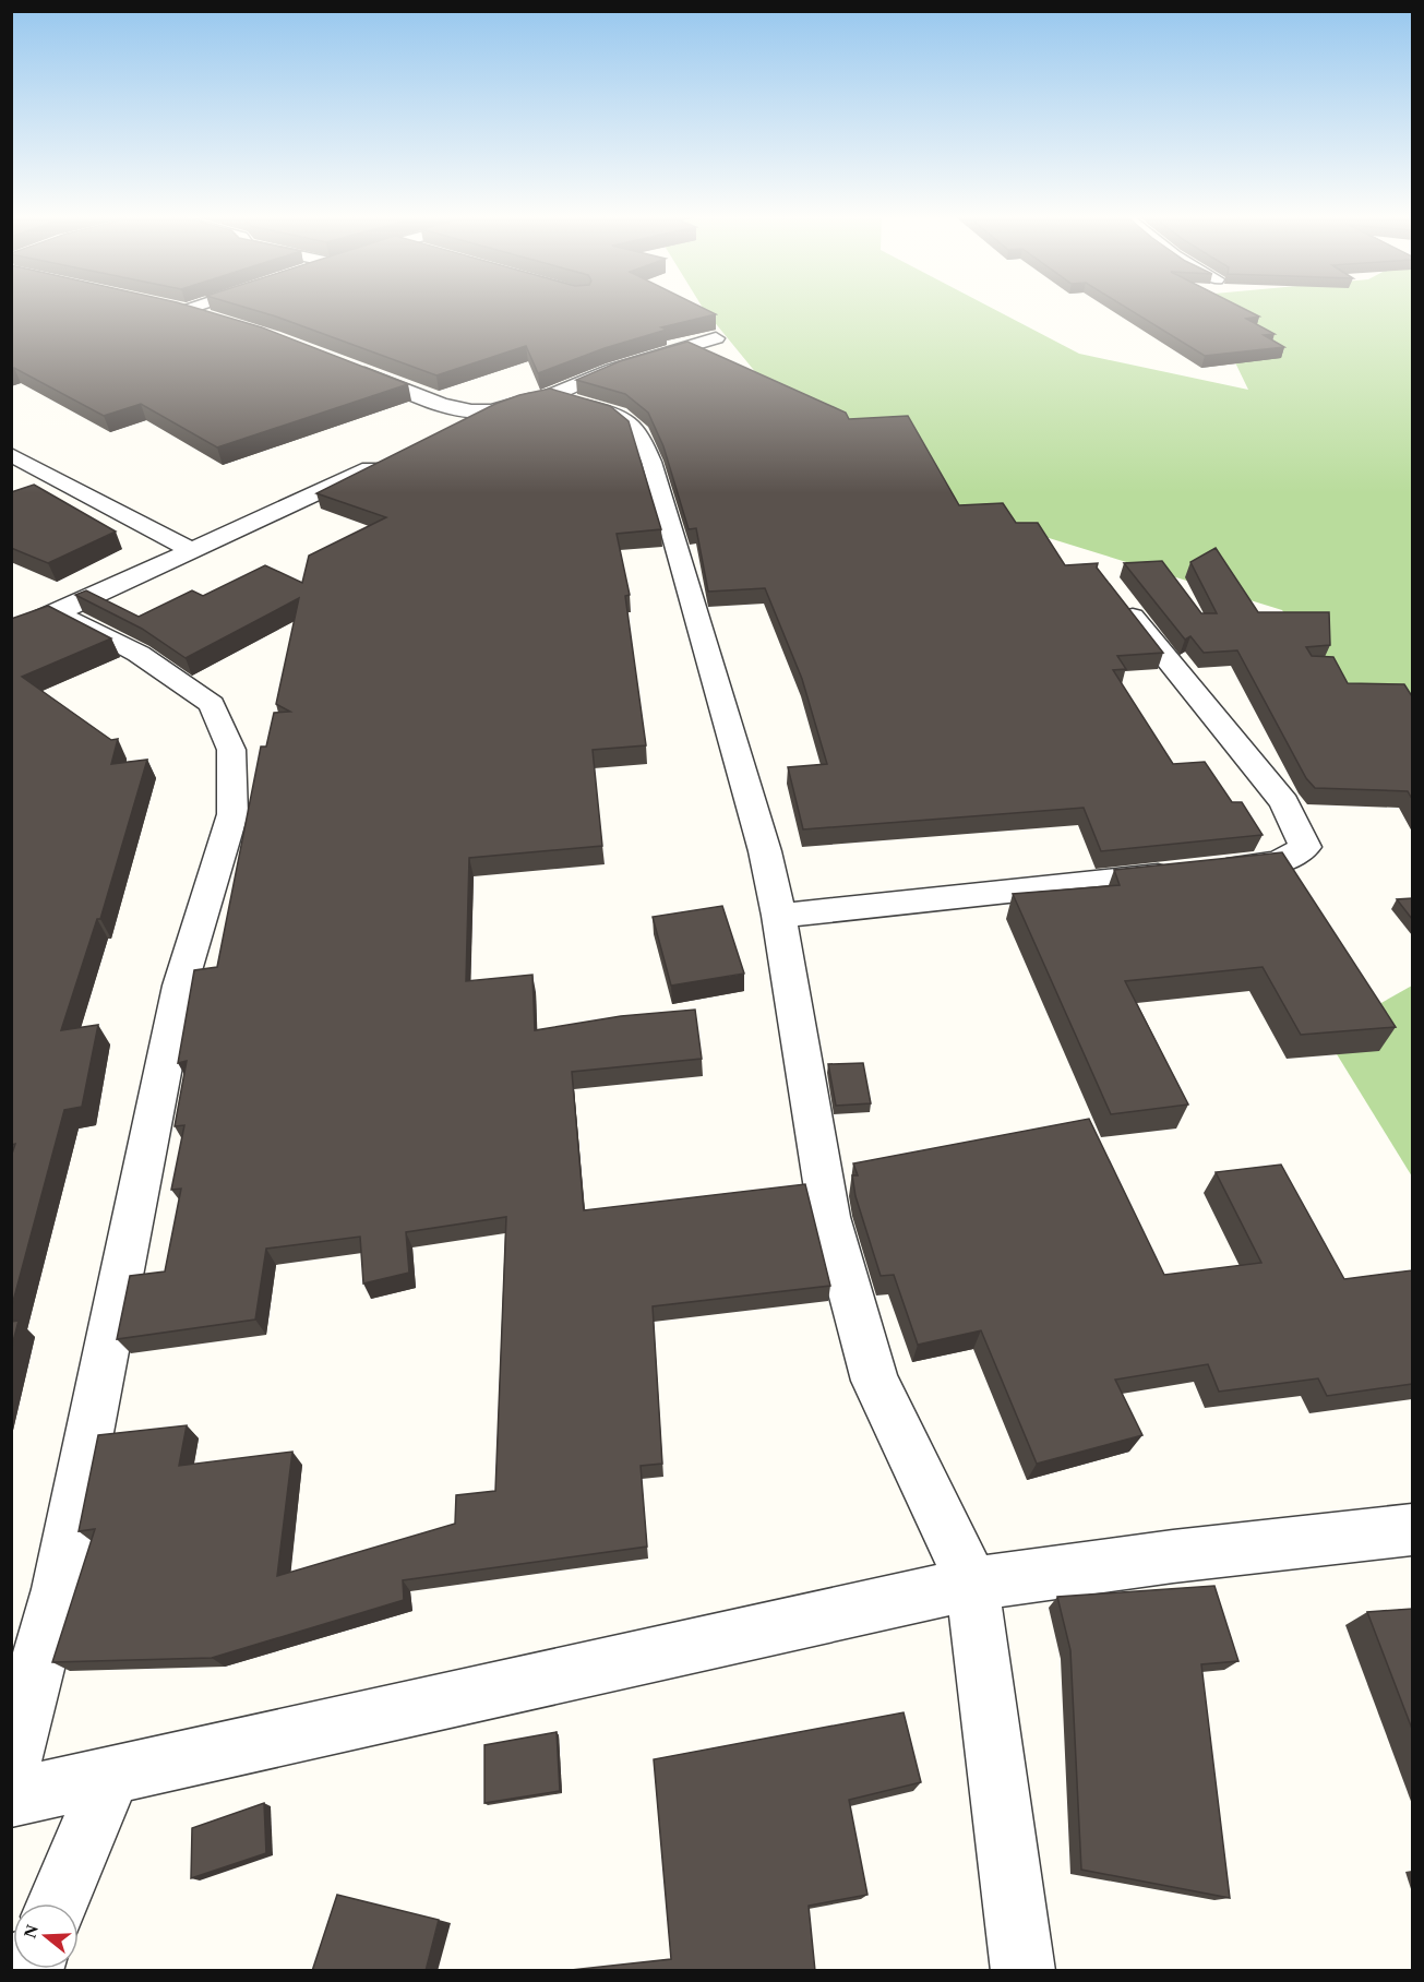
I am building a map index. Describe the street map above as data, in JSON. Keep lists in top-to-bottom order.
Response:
{
  "north": "left"
}
